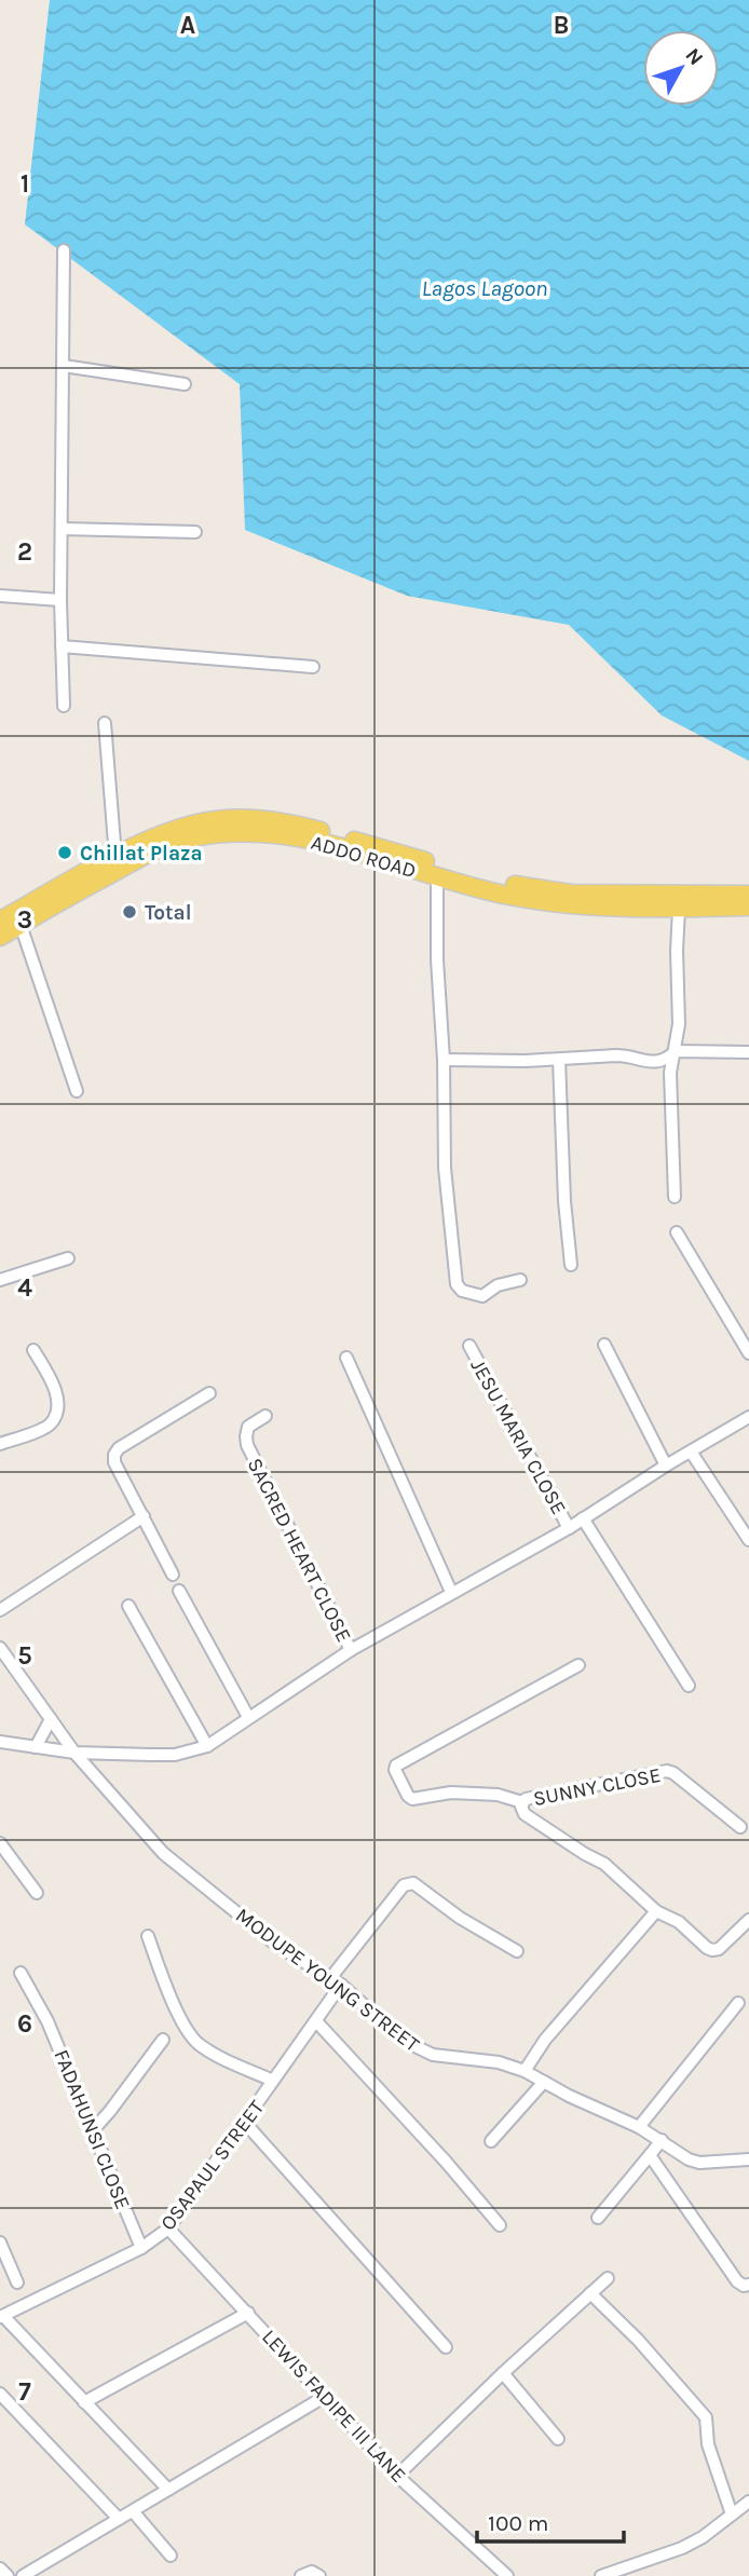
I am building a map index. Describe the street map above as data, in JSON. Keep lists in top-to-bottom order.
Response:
{
  "streets": {
    "main road": ["ADDO ROAD"],
    "street": [
      "JESU MARIA CLOSE",
      "SACRED HEART CLOSE",
      "SUNNY CLOSE",
      "MODUPE YOUNG STREET",
      "FADAHUNSI CLOSE",
      "OSAPAUL STREET",
      "LEWIS FADIPE III LANE"
    ]
  },
  "crossings": [
    ["MODUPE YOUNG STREET", "OSAPAUL STREET"],
    ["FADAHUNSI CLOSE", "OSAPAUL STREET"],
    ["OSAPAUL STREET", "LEWIS FADIPE III LANE"]
  ],
  "water": ["Lagos Lagoon"],
  "places": ["Chillat Plaza", "Total"],
  "scale_bar": "100 m",
  "north": "top right",
  "grid": {
    "columns": ["A", "B"],
    "rows": [
      "1",
      "2",
      "3",
      "4",
      "5",
      "6",
      "7"
    ]
  }
}
